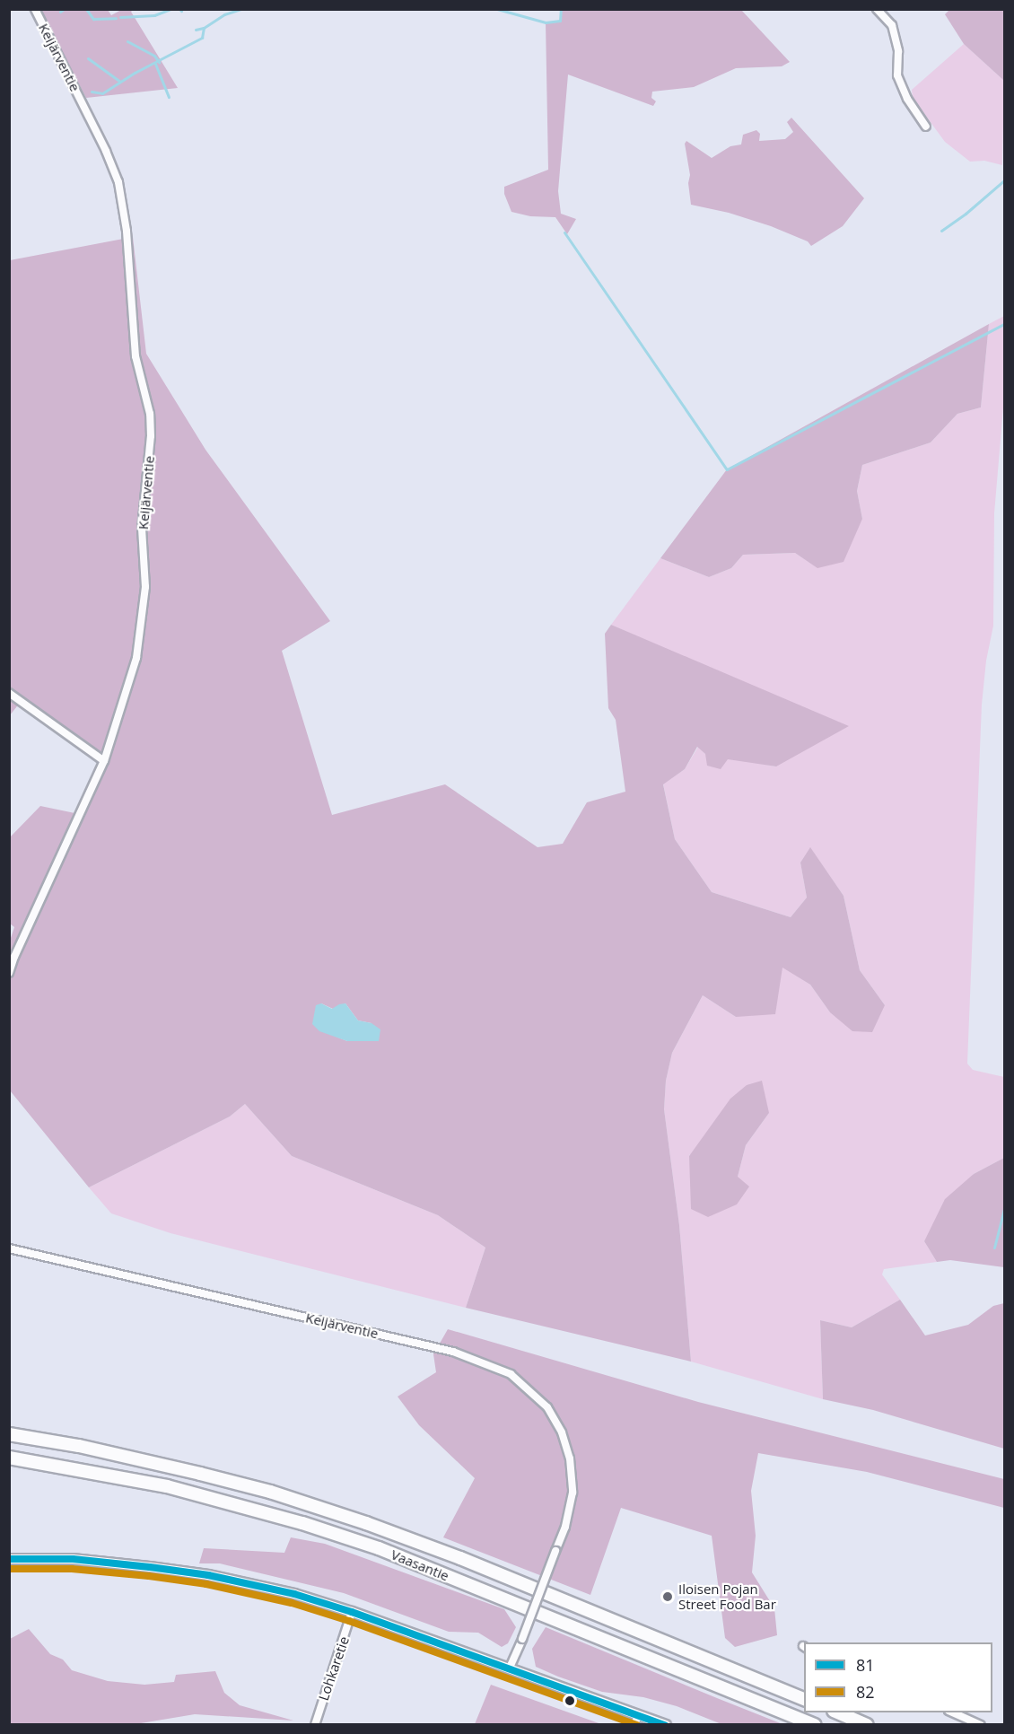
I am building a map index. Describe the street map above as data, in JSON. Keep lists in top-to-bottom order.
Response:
{
  "streets": {
    "highway": ["Vaasantie"],
    "street": ["Keijärventie", "Lohkaretie"]
  },
  "places": ["Iloisen Pojan Street Food Bar"],
  "lines": ["transit line 81", "transit line 82"],
  "legend": ["81", "82"]
}
